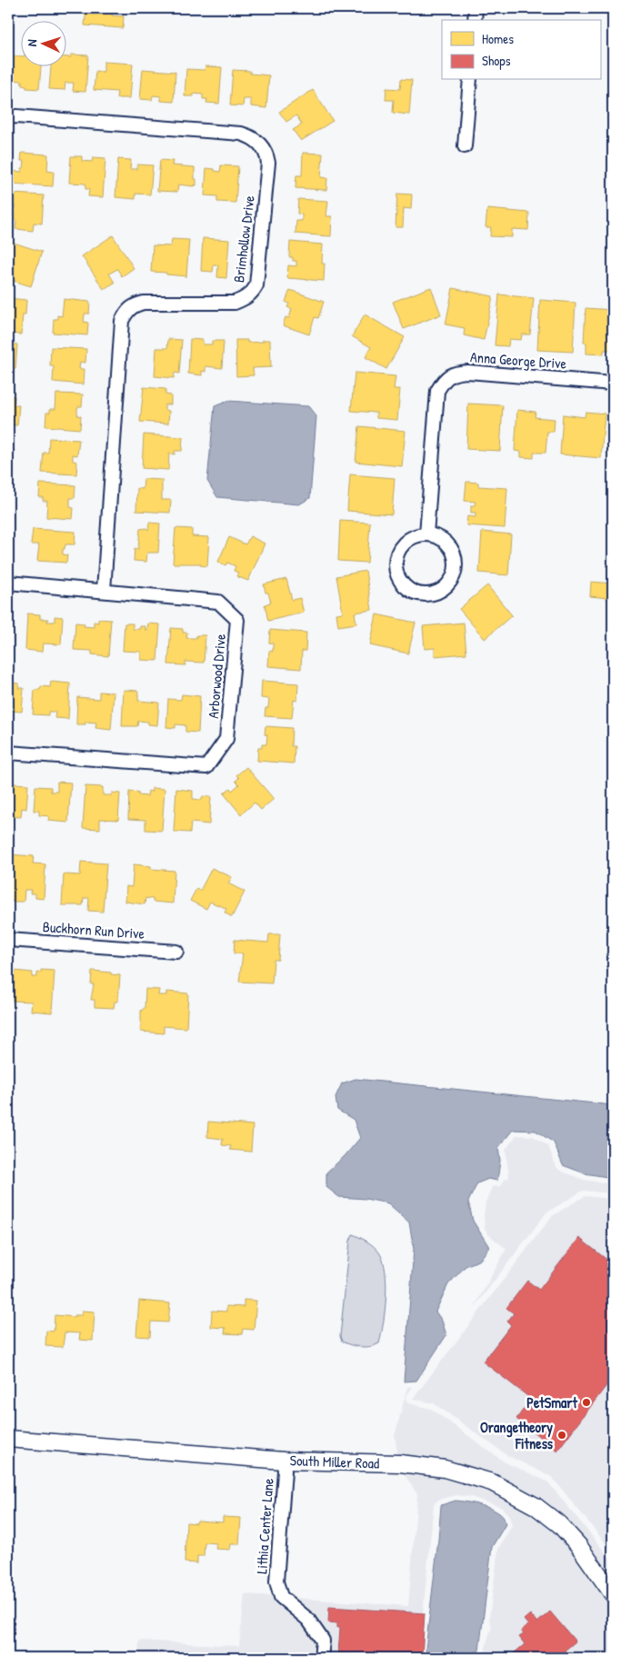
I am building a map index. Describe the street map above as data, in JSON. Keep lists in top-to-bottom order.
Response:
{
  "streets": {
    "street": [
      "Brimhollow Drive",
      "Anna George Drive",
      "Arborwood Drive",
      "Buckhorn Run Drive",
      "South Miller Road",
      "Lithia Center Lane"
    ]
  },
  "crossings": [
    ["Brimhollow Drive", "Arborwood Drive"],
    ["South Miller Road", "Lithia Center Lane"]
  ],
  "places": ["PetSmart", "Orangetheory Fitness"],
  "legend": ["Homes", "Shops"],
  "north": "left"
}
